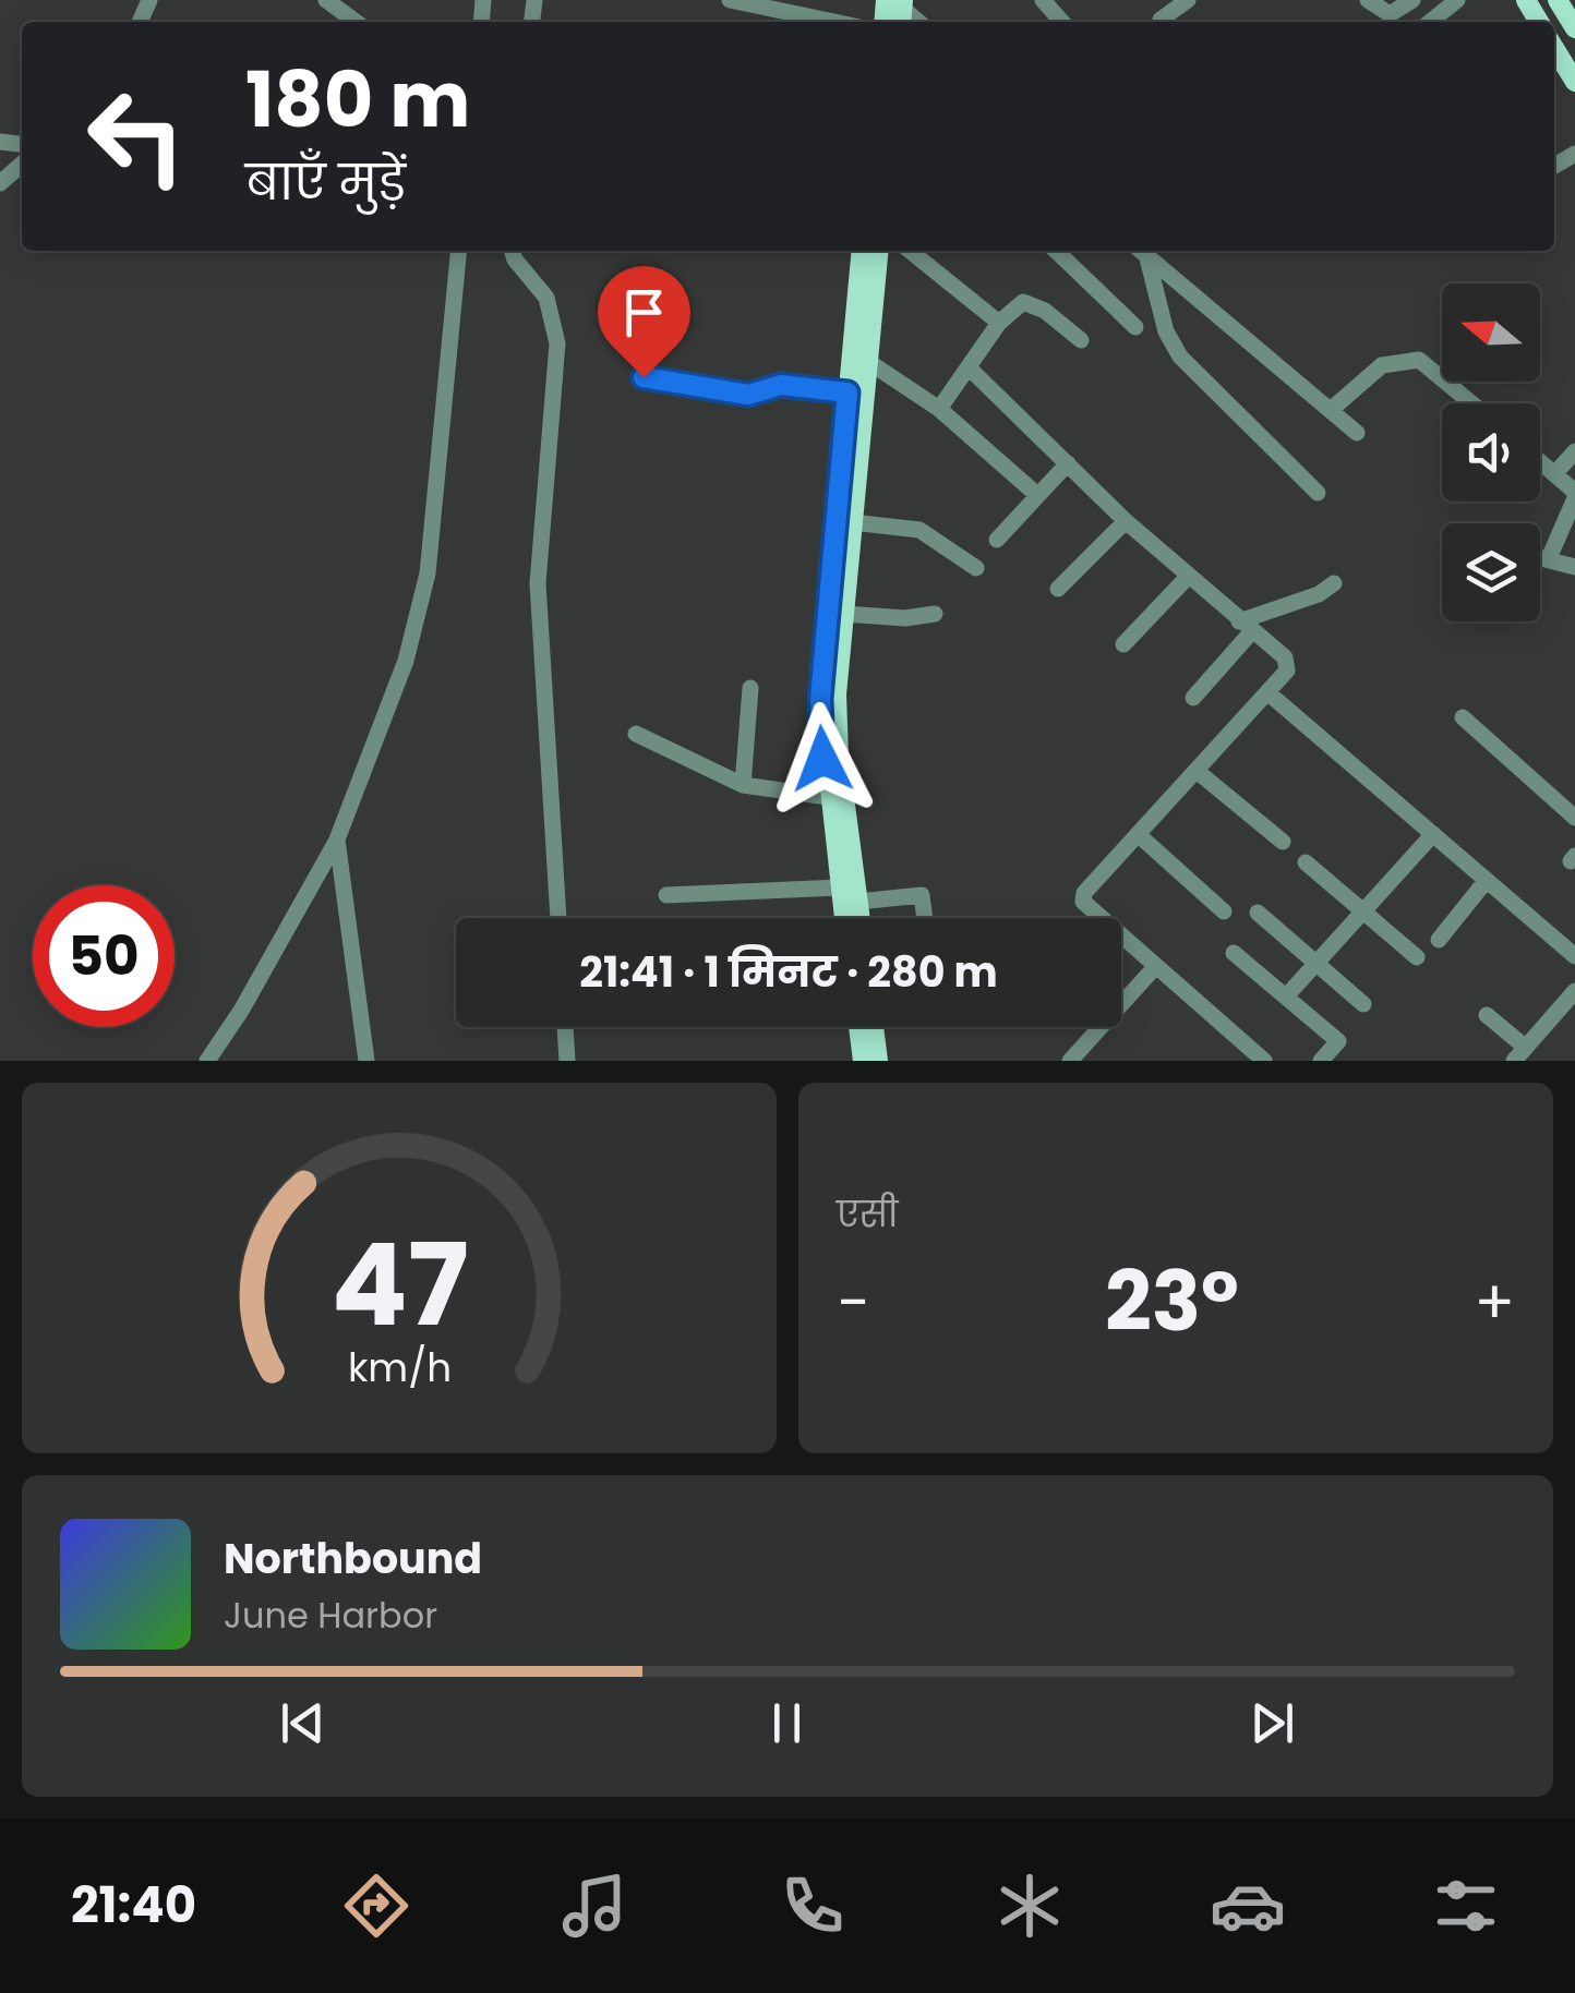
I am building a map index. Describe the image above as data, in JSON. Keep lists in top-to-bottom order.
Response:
{
  "north": "left",
  "page": {
    "turn": ["180 m", "बाएँ मुड़ें"],
    "limit": "50",
    "trip": "21:41 · 1 मिनट · 280 m",
    "tile": "एसी",
    "heat": ["−", "23°", "+"],
    "song": ["Northbound", "June Harbor"],
    "tabs": "21:40",
    "gauge": ["47", "km/h"]
  }
}
